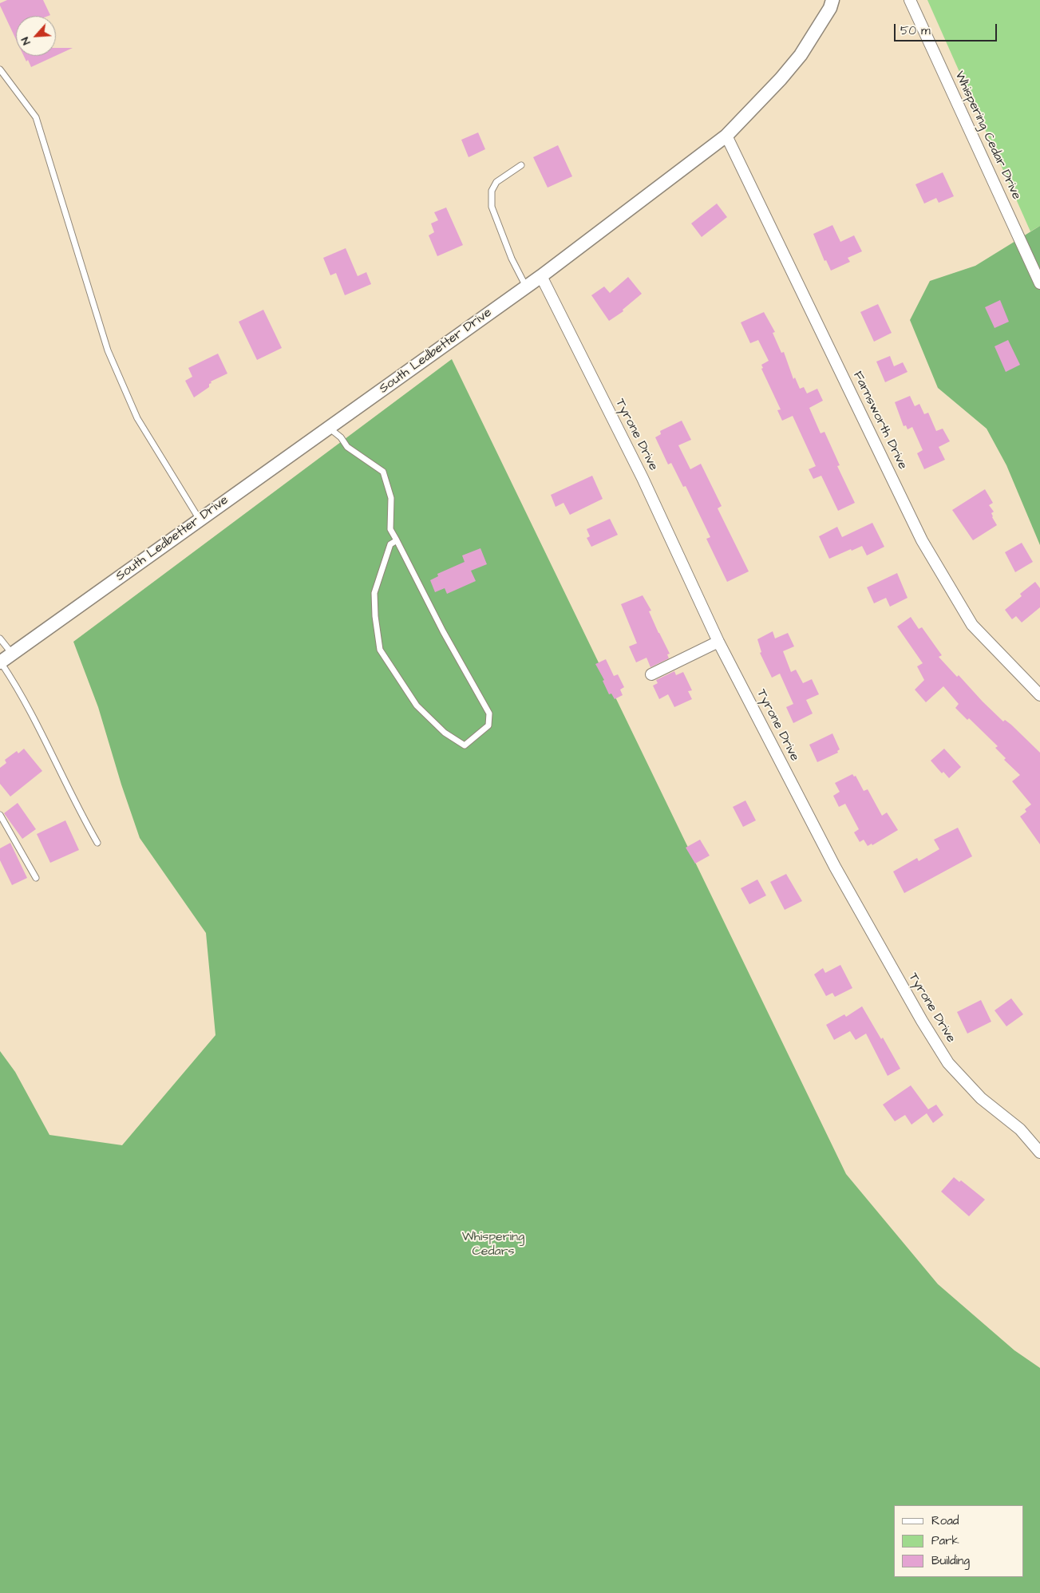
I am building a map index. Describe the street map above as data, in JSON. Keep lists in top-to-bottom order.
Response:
{
  "streets": {
    "street": [
      "Whispering Cedar Drive",
      "South Ledbetter Drive",
      "Farnsworth Drive",
      "Tyrone Drive"
    ]
  },
  "crossings": [
    ["South Ledbetter Drive", "Farnsworth Drive"],
    ["South Ledbetter Drive", "Tyrone Drive"]
  ],
  "parks": ["Whispering Cedars"],
  "legend": ["Road", "Park", "Building"],
  "scale_bar": "50 m",
  "north": "bottom left"
}
